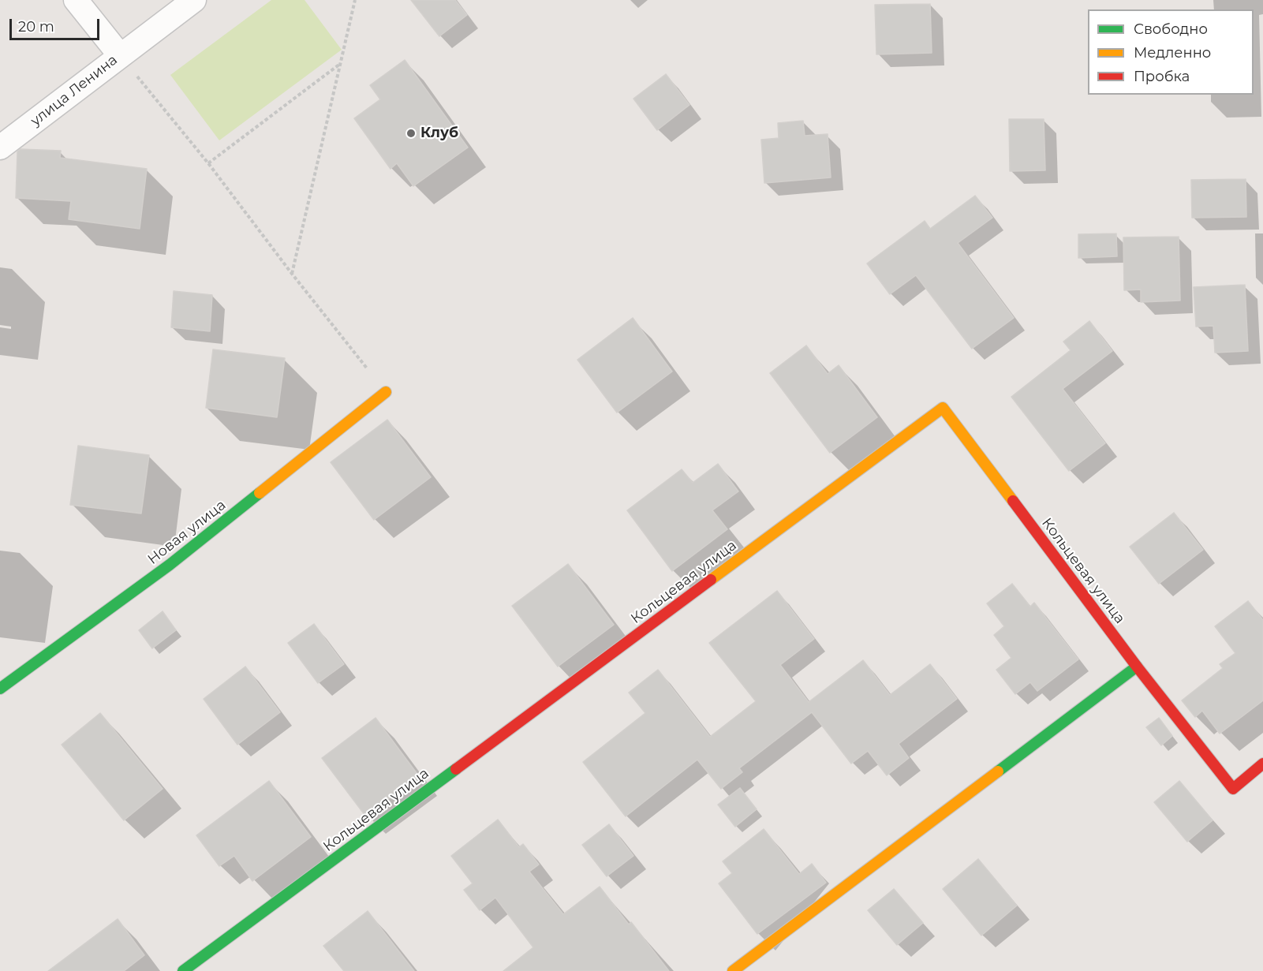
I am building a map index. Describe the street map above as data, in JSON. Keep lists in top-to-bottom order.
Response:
{
  "streets": {
    "street": ["улица Ленина", "Новая улица", "Кольцевая улица"]
  },
  "places": ["Клуб"],
  "legend": ["Свободно", "Медленно", "Пробка"],
  "scale_bar": "20 m"
}
